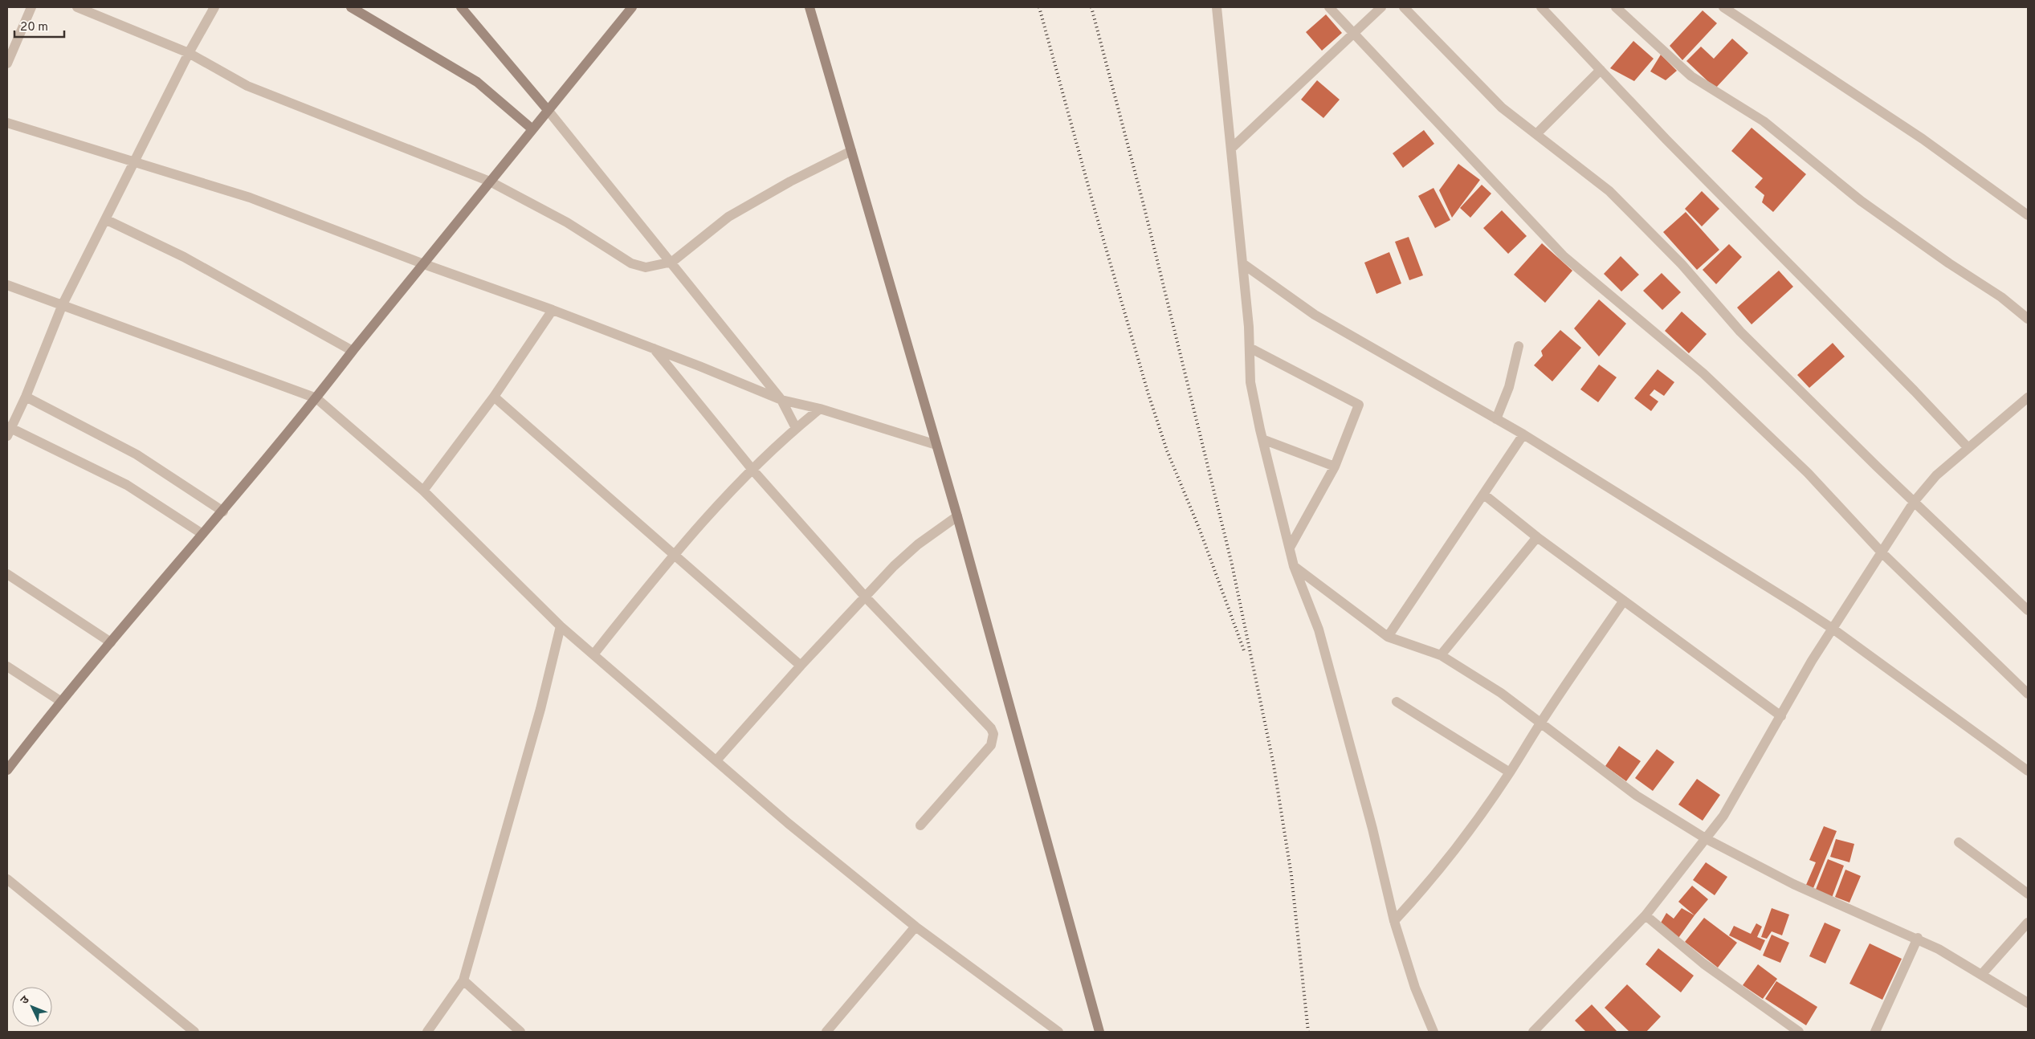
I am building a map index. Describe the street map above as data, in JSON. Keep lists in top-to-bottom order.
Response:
{
  "scale_bar": "20 m",
  "north": "top left"
}
